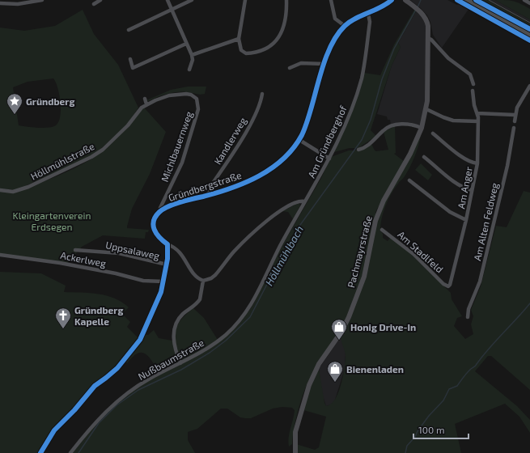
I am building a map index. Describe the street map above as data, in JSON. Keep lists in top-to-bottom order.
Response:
{
  "streets": {
    "street": [
      "Kandlerweg",
      "Am Gründberghof",
      "Michlbauernweg",
      "Höllmühlstraße",
      "Gründbergstraße",
      "Am Anger",
      "Am Alten Feldweg",
      "Uppsalaweg",
      "Pachmayrstraße",
      "Am Stadlfeld",
      "Ackerlweg",
      "Nußbaumstraße"
    ]
  },
  "crossings": [
    ["Kandlerweg", "Gründbergstraße"],
    ["Am Gründberghof", "Gründbergstraße"],
    ["Am Gründberghof", "Nußbaumstraße"],
    ["Michlbauernweg", "Höllmühlstraße"],
    ["Michlbauernweg", "Gründbergstraße"],
    ["Am Anger", "Am Stadlfeld"]
  ],
  "water": ["Höllmühlbach"],
  "parks": ["Kleingartenverein Erdsegen"],
  "places": {
    "place": ["Gründberg"],
    "church": ["Gründberg Kapelle"],
    "shop": ["Honig Drive-In", "Bienenladen"]
  },
  "scale_bar": "100 m"
}
